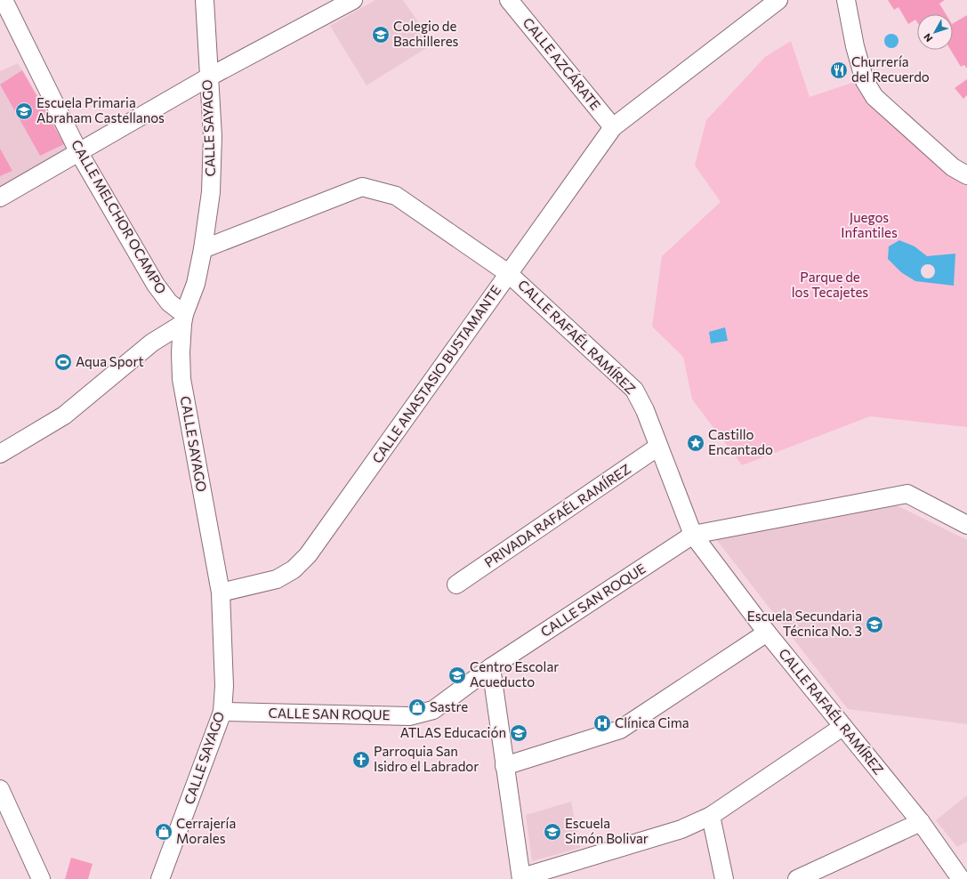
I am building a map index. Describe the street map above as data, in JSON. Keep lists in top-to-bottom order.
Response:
{
  "streets": {
    "street": [
      "CALLE AZCÁRATE",
      "CALLE SAYAGO",
      "CALLE MELCHOR OCAMPO",
      "CALLE RAFAÉL RAMÍREZ",
      "CALLE ANASTASIO BUSTAMANTE",
      "PRIVADA RAFAÉL RAMÍREZ",
      "CALLE SAN ROQUE"
    ]
  },
  "crossings": [
    ["CALLE AZCÁRATE", "CALLE ANASTASIO BUSTAMANTE"],
    ["CALLE SAYAGO", "CALLE MELCHOR OCAMPO"],
    ["CALLE SAYAGO", "CALLE RAFAÉL RAMÍREZ"],
    ["CALLE SAYAGO", "CALLE ANASTASIO BUSTAMANTE"],
    ["CALLE SAYAGO", "CALLE SAN ROQUE"],
    ["CALLE RAFAÉL RAMÍREZ", "CALLE ANASTASIO BUSTAMANTE"],
    ["CALLE RAFAÉL RAMÍREZ", "PRIVADA RAFAÉL RAMÍREZ"],
    ["CALLE RAFAÉL RAMÍREZ", "CALLE SAN ROQUE"]
  ],
  "parks": ["Juegos Infantiles", "Parque de los Tecajetes"],
  "places": {
    "school or university": [
      "Colegio de Bachilleres",
      "Escuela Primaria Abraham Castellanos",
      "Escuela Secundaria Técnica No. 3",
      "Centro Escolar Acueducto",
      "ATLAS Educación",
      "Escuela Simón Bolivar"
    ],
    "restaurant": ["Churrería del Recuerdo"],
    "sports": ["Aqua Sport"],
    "place": ["Castillo Encantado"],
    "shop": ["Sastre", "Cerrajería Morales"],
    "hospital": ["Clínica Cima"],
    "church": ["Parroquia San Isidro el Labrador"]
  },
  "north": "bottom left"
}
